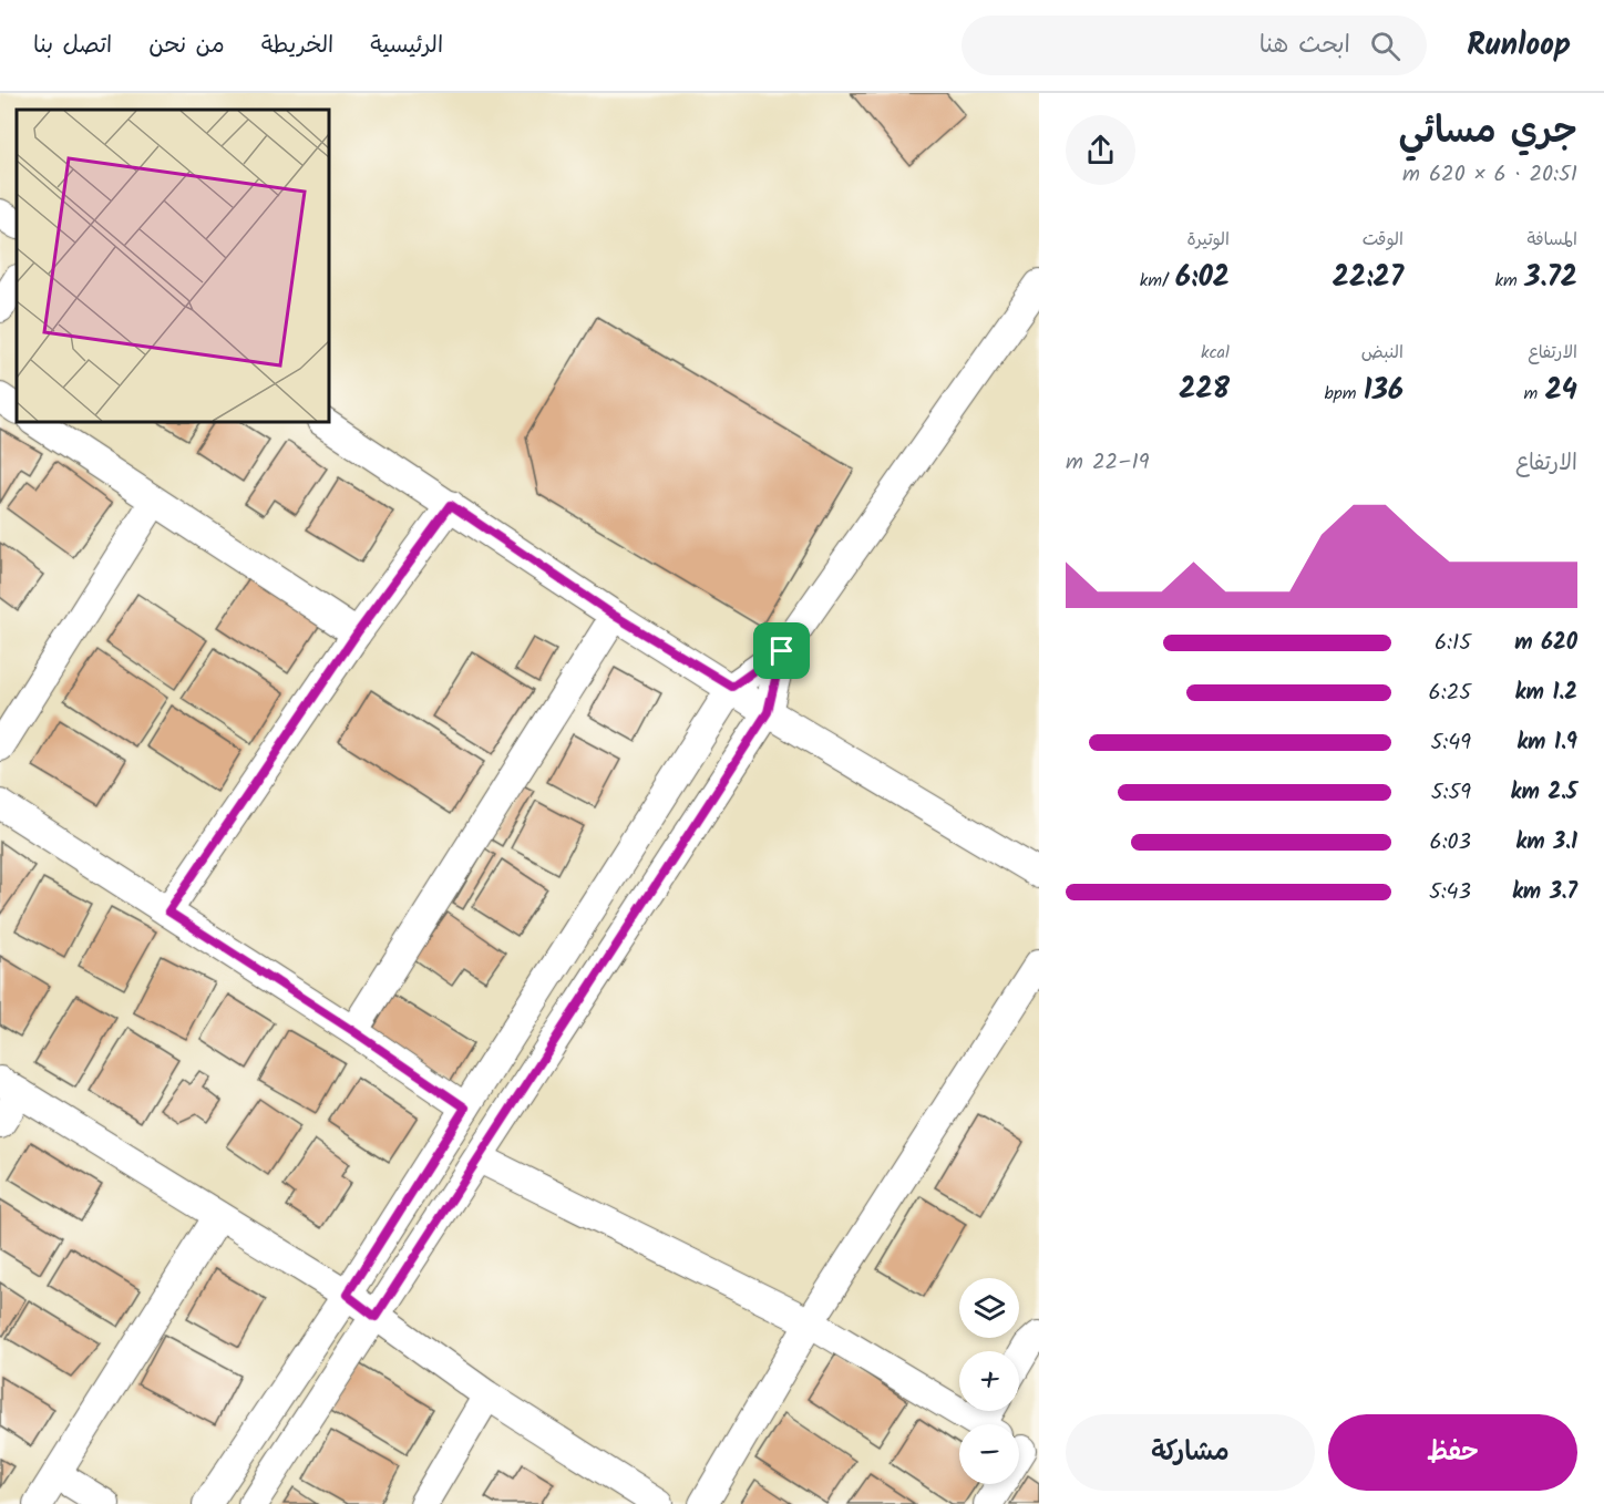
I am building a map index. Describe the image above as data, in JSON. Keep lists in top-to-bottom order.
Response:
{
  "page": {
    "header": "Runloop",
    "search": "ابحث هنا",
    "nav": [
      "الرئيسية",
      "الخريطة",
      "من نحن",
      "اتصل بنا"
    ],
    "heading": ["جري مسائي", "20:51 · 6 × 620 m"],
    "stats": [
      ["المسافة", "3.72 km"],
      ["الوقت", "22:27"],
      ["الوتيرة", "6:02 /km"],
      ["الارتفاع", "24 m"],
      ["النبض", "136 bpm"],
      ["kcal", "228"]
    ],
    "chart": ["الارتفاع", "19–22 m"],
    "list": [
      {
        "name": "620 m",
        "note": "6:15"
      },
      {
        "name": "1.2 km",
        "note": "6:25"
      },
      {
        "name": "1.9 km",
        "note": "5:49"
      },
      {
        "name": "2.5 km",
        "note": "5:59"
      },
      {
        "name": "3.1 km",
        "note": "6:03"
      },
      {
        "name": "3.7 km",
        "note": "5:43"
      }
    ],
    "map_buttons": ["+", "−"],
    "buttons": ["حفظ", "مشاركة"]
  }
}
